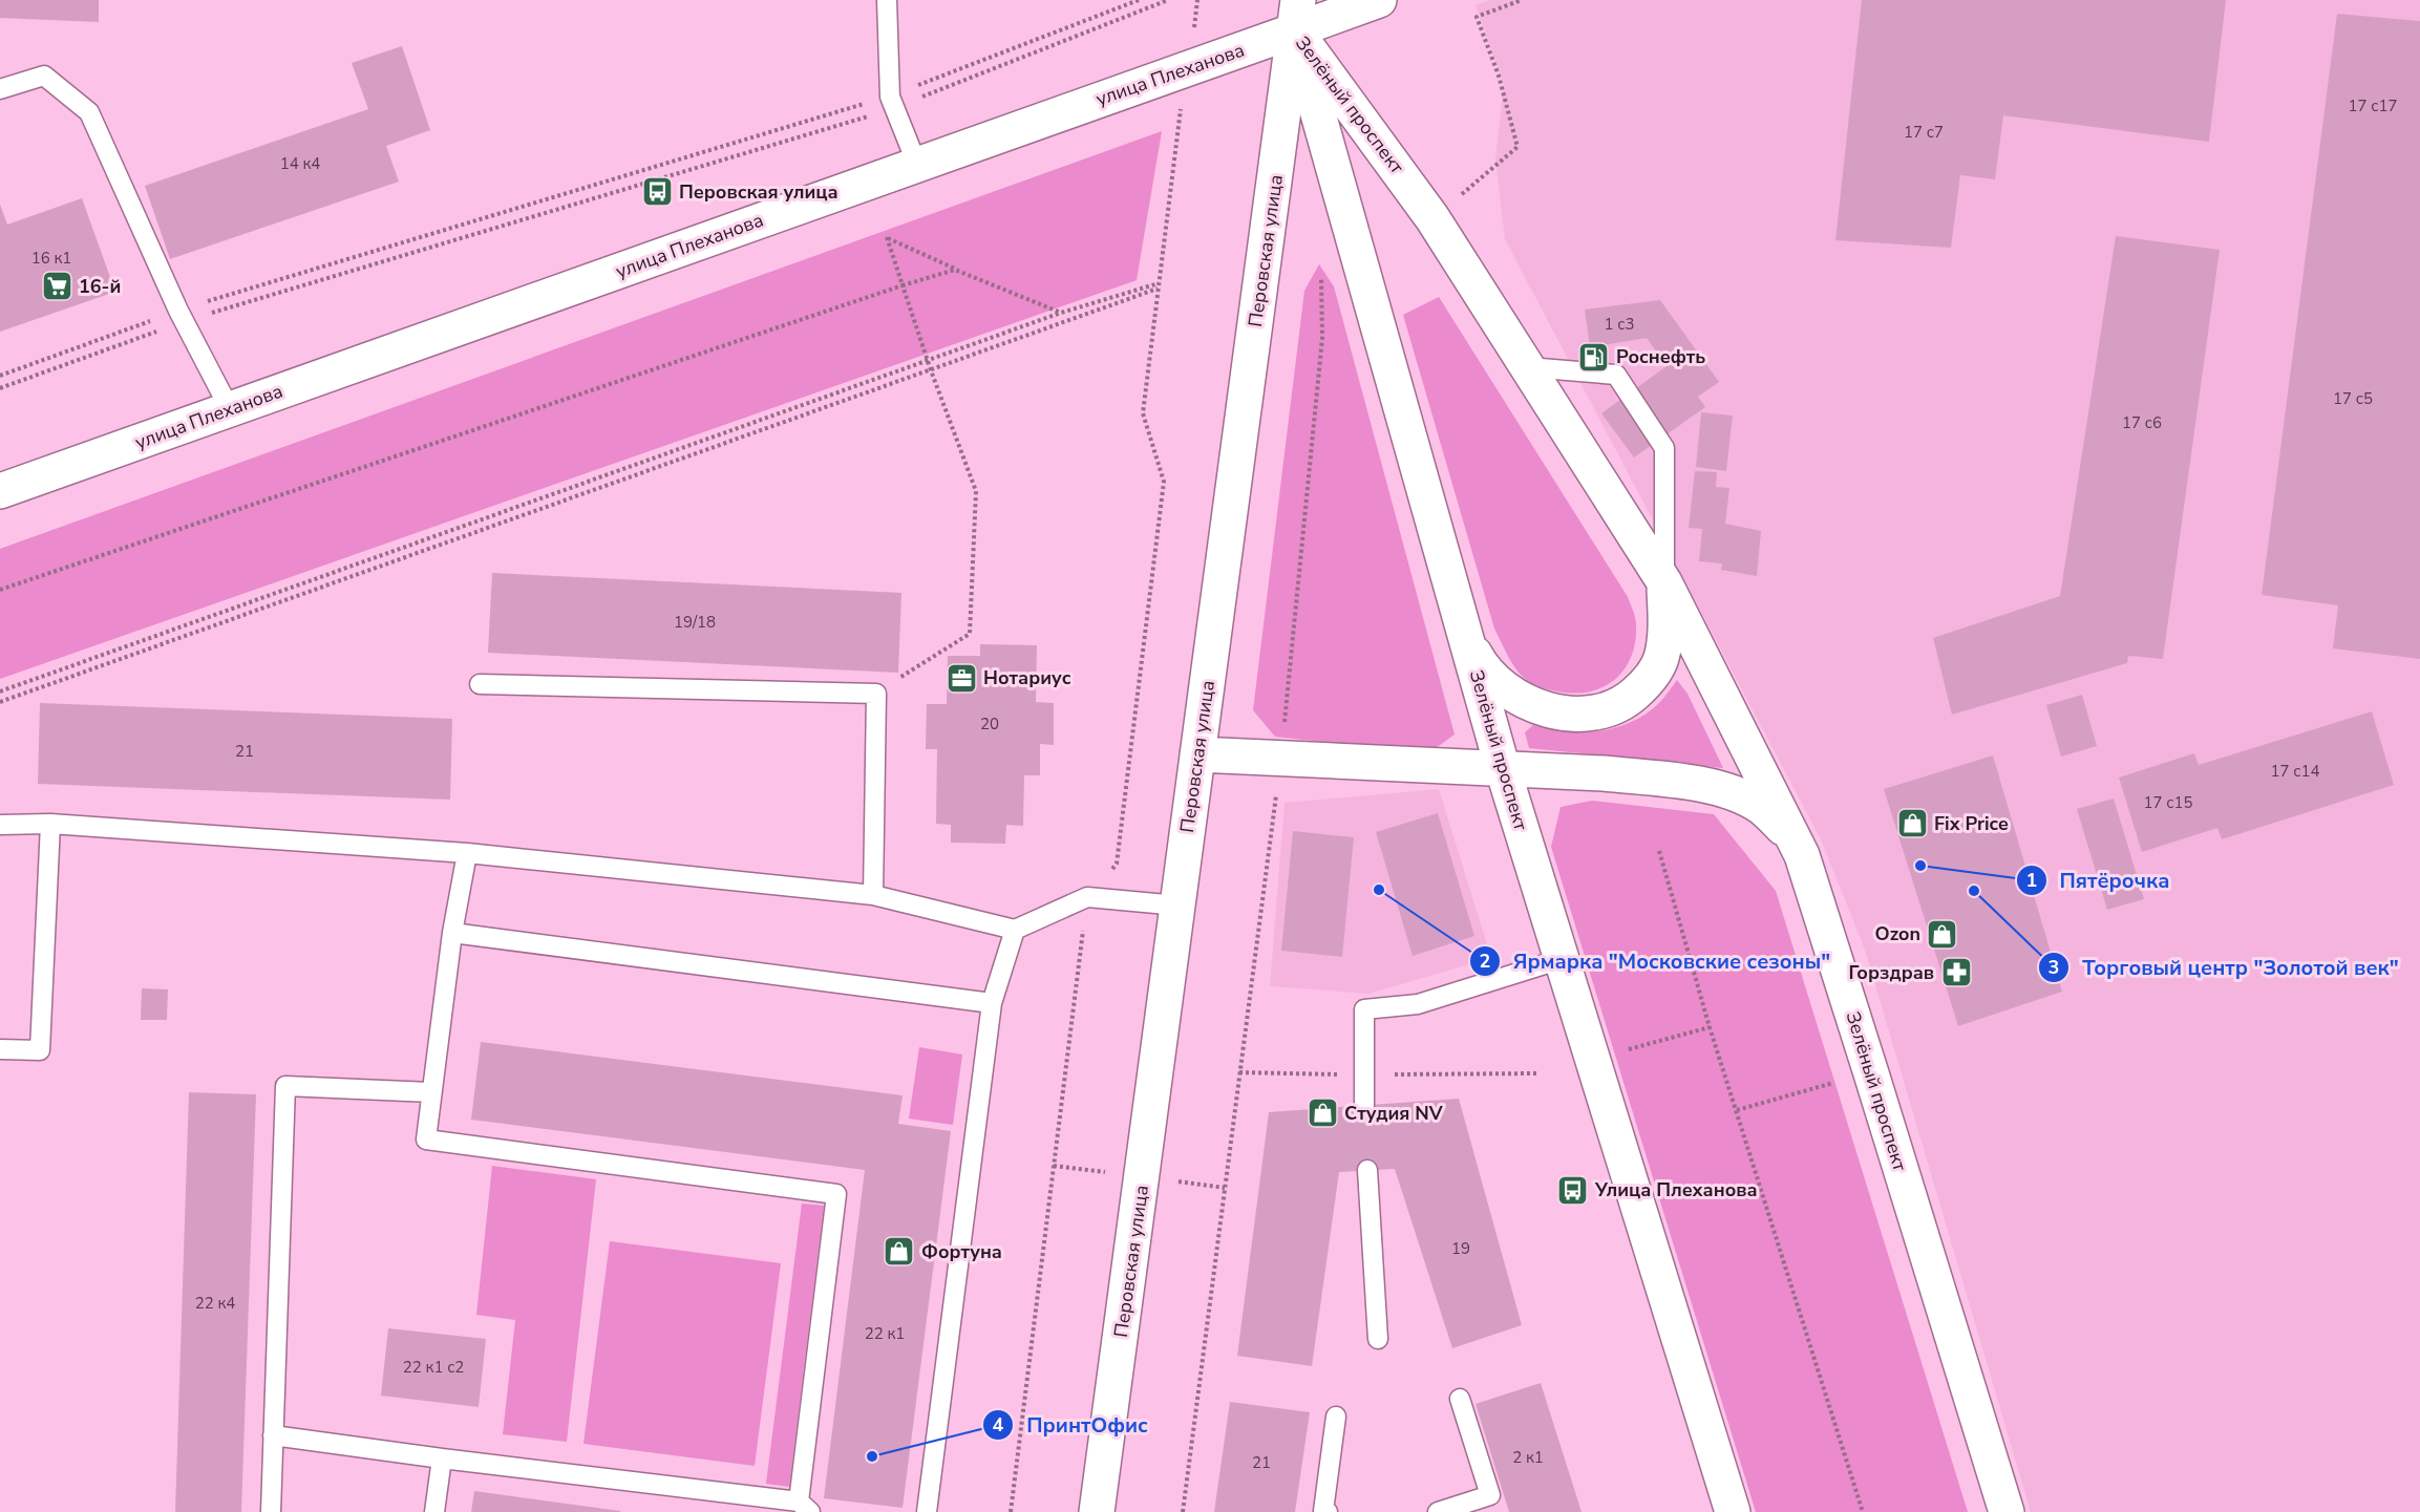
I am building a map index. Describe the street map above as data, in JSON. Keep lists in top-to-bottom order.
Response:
{
  "streets": {
    "main road": ["улица Плеханова", "Зелёный проспект", "Перовская улица"]
  },
  "crossings": [
    ["улица Плеханова", "Зелёный проспект"],
    ["улица Плеханова", "Перовская улица"],
    ["Зелёный проспект", "Перовская улица"]
  ],
  "places": {
    "bus stop": ["Перовская улица", "Улица Плеханова"],
    "supermarket": ["16-й"],
    "fuel station": ["Роснефть"],
    "office": ["Нотариус"],
    "shop": [
      "Fix Price",
      "Ozon",
      "Студия NV",
      "Фортуна"
    ],
    "other": [
      "Пятёрочка",
      "Ярмарка \"Московские сезоны\"",
      "Торговый центр \"Золотой век\"",
      "ПринтОфис"
    ],
    "pharmacy": ["Горздрав"]
  },
  "house_numbers": [
    "17 с17",
    "17 с7",
    "14 к4",
    "16 к1",
    "1 с3",
    "17 с5",
    "17 с6",
    "19/18",
    "20",
    "21",
    "17 с14",
    "17 с15",
    "19",
    "22 к4",
    "22 к1",
    "22 к1 с2",
    "2 к1",
    "21"
  ]
}
